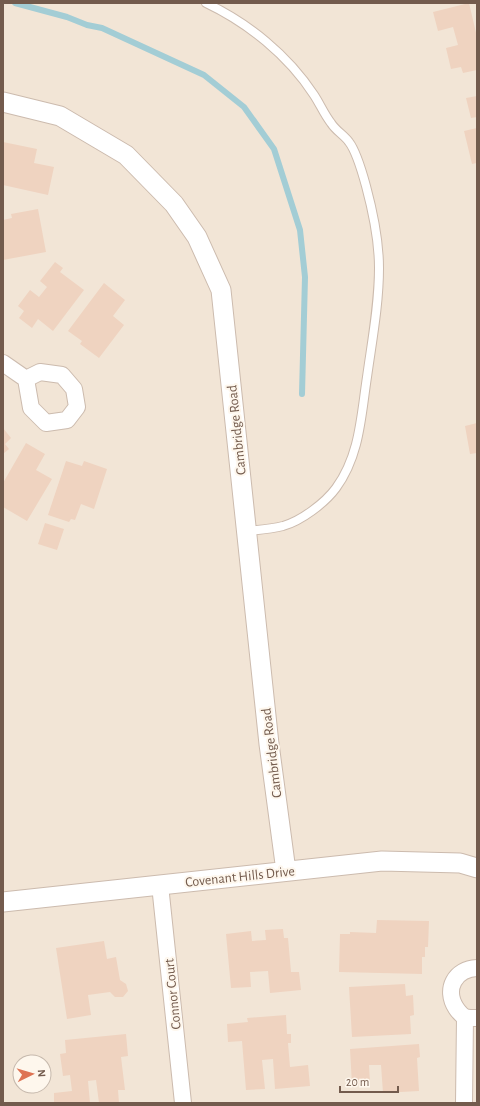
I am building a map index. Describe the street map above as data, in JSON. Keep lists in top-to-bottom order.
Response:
{
  "streets": {
    "street": ["Cambridge Road", "Covenant Hills Drive", "Connor Court"]
  },
  "crossings": [
    ["Cambridge Road", "Covenant Hills Drive"],
    ["Covenant Hills Drive", "Connor Court"]
  ],
  "scale_bar": "20 m",
  "north": "right"
}
